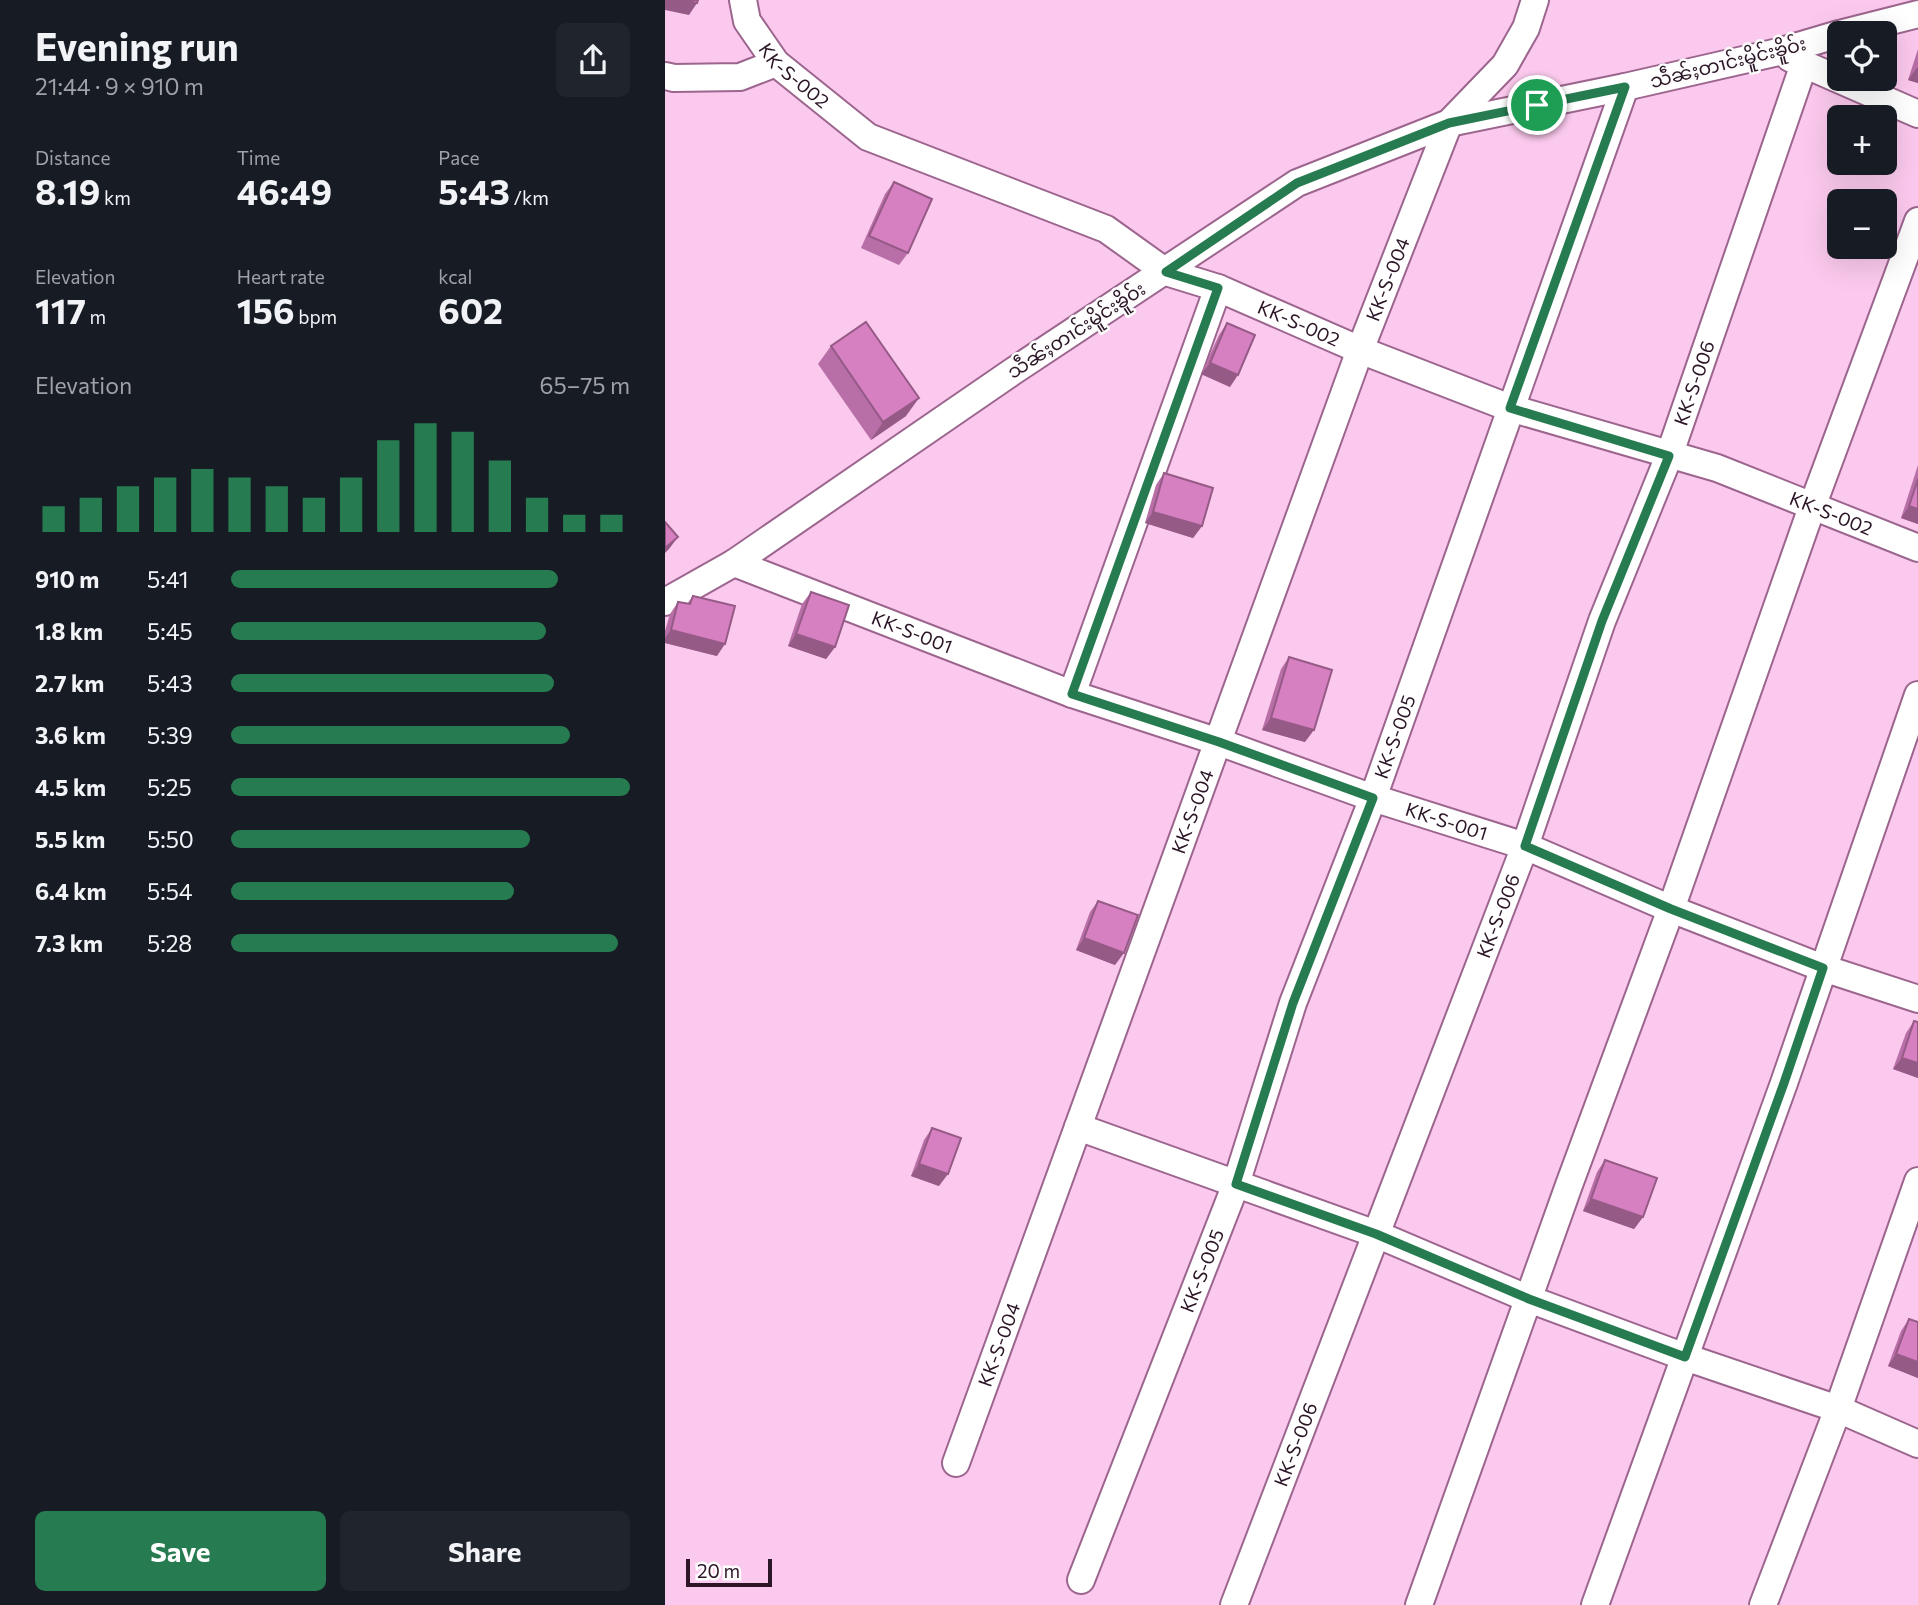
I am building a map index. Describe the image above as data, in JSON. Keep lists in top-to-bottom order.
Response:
{
  "streets": {
    "street": [
      "သဵၼ်ႈတၢင်းမိူင်းၶိူဝ်း",
      "KK-S-002",
      "KK-S-004",
      "KK-S-006",
      "KK-S-001",
      "KK-S-005"
    ]
  },
  "crossings": [
    ["သဵၼ်ႈတၢင်းမိူင်းၶိူဝ်း", "KK-S-002"],
    ["သဵၼ်ႈတၢင်းမိူင်းၶိူဝ်း", "KK-S-004"],
    ["သဵၼ်ႈတၢင်းမိူင်းၶိူဝ်း", "KK-S-001"],
    ["သဵၼ်ႈတၢင်းမိူင်းၶိူဝ်း", "KK-S-005"],
    ["KK-S-002", "KK-S-004"],
    ["KK-S-002", "KK-S-006"],
    ["KK-S-002", "KK-S-005"],
    ["KK-S-004", "KK-S-001"],
    ["KK-S-006", "KK-S-001"],
    ["KK-S-001", "KK-S-005"]
  ],
  "scale_bar": "20 m",
  "page": {
    "heading": ["Evening run", "21:44 · 9 × 910 m"],
    "map_buttons": ["+", "−"],
    "stats": [
      ["Distance", "8.19 km"],
      ["Time", "46:49"],
      ["Pace", "5:43 /km"],
      ["Elevation", "117 m"],
      ["Heart rate", "156 bpm"],
      ["kcal", "602"]
    ],
    "chart": ["Elevation", "65–75 m"],
    "list": [
      {
        "name": "910 m",
        "note": "5:41"
      },
      {
        "name": "1.8 km",
        "note": "5:45"
      },
      {
        "name": "2.7 km",
        "note": "5:43"
      },
      {
        "name": "3.6 km",
        "note": "5:39"
      },
      {
        "name": "4.5 km",
        "note": "5:25"
      },
      {
        "name": "5.5 km",
        "note": "5:50"
      },
      {
        "name": "6.4 km",
        "note": "5:54"
      },
      {
        "name": "7.3 km",
        "note": "5:28"
      }
    ],
    "buttons": ["Save", "Share"],
    "scale": "20 m"
  }
}
